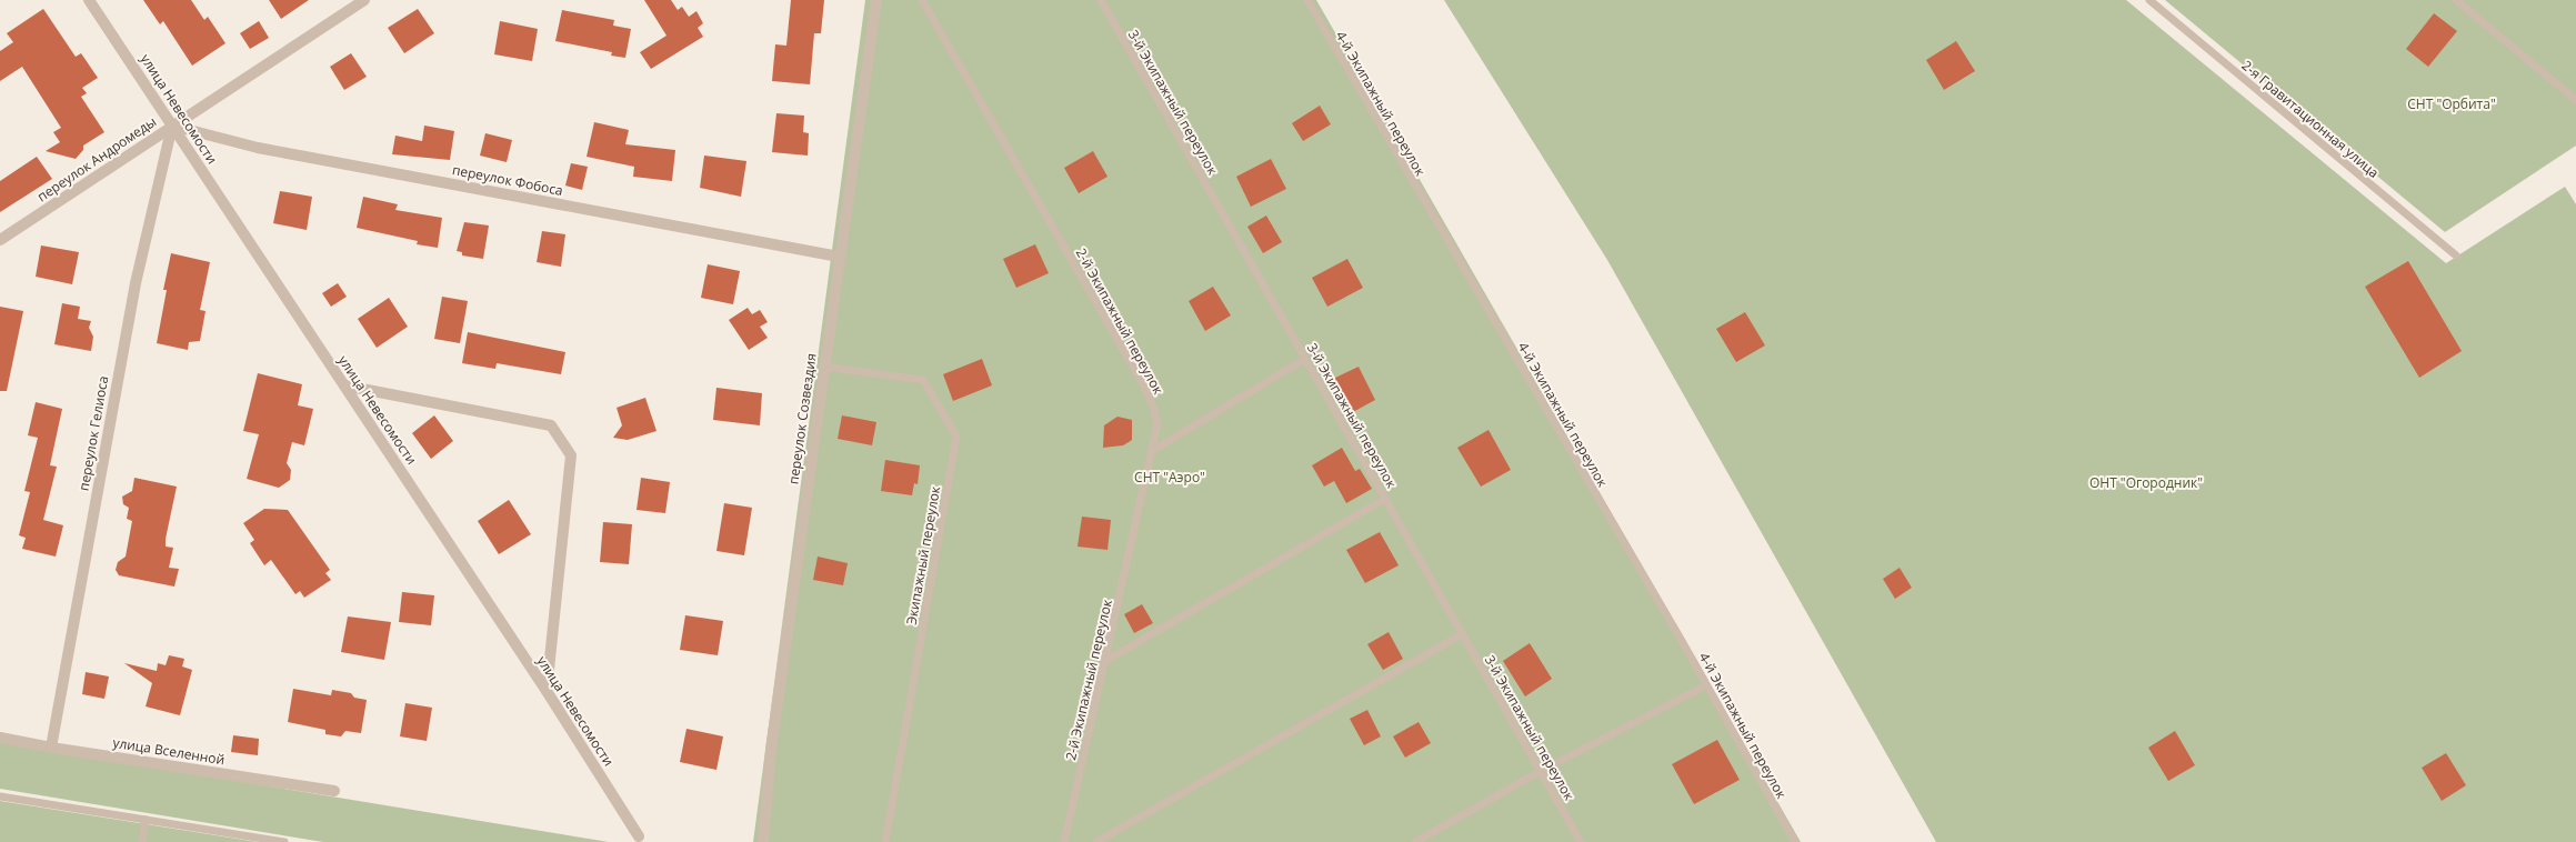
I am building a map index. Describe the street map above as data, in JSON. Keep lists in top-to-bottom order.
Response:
{
  "streets": {
    "street": [
      "улица Невесомости",
      "переулок Андромеды",
      "переулок Фобоса",
      "переулок Созвездия",
      "переулок Гелиоса",
      "улица Вселенной"
    ],
    "lane": [
      "3-й Экипажный переулок",
      "4-й Экипажный переулок",
      "2-я Гравитационная улица",
      "2-й Экипажный переулок",
      "Экипажный переулок"
    ]
  },
  "crossings": [
    ["улица Невесомости", "переулок Андромеды"],
    ["улица Невесомости", "переулок Фобоса"],
    ["улица Невесомости", "переулок Гелиоса"],
    ["переулок Андромеды", "переулок Фобоса"],
    ["переулок Андромеды", "переулок Гелиоса"],
    ["переулок Фобоса", "переулок Созвездия"],
    ["переулок Фобоса", "переулок Гелиоса"],
    ["переулок Созвездия", "Экипажный переулок"],
    ["переулок Гелиоса", "улица Вселенной"]
  ],
  "parks": ["СНТ \"Орбита\"", "СНТ \"Аэро\"", "ОНТ \"Огородник\""]
}
